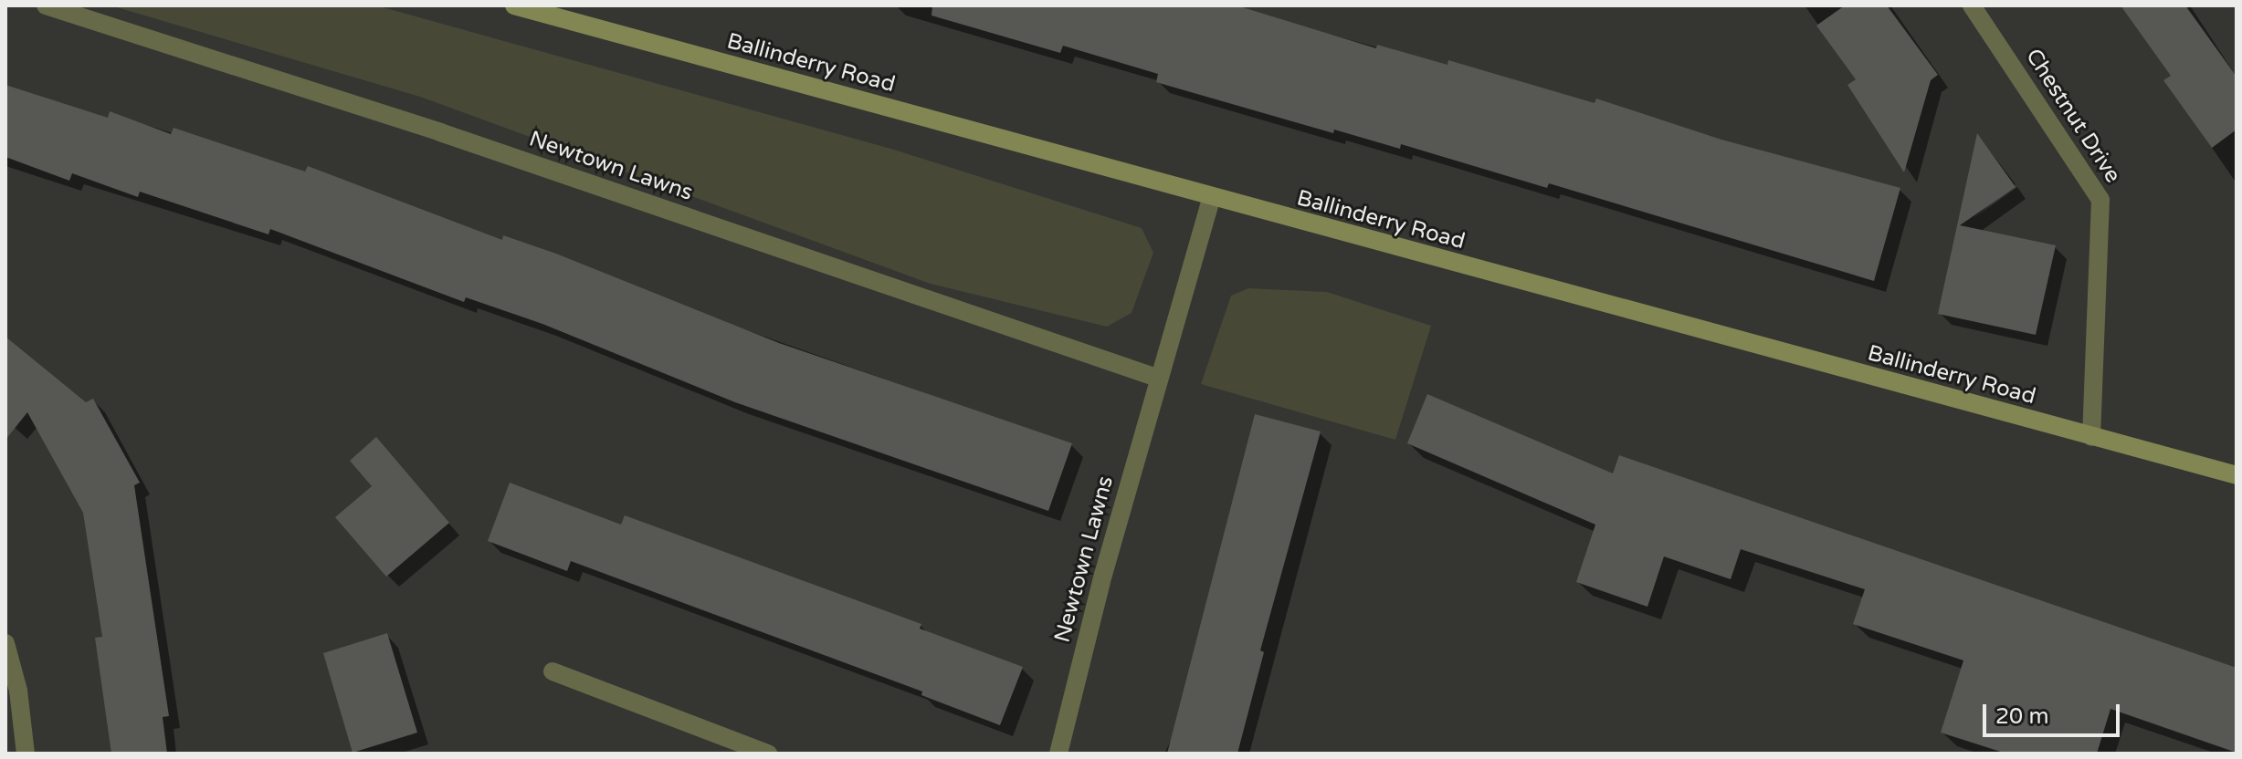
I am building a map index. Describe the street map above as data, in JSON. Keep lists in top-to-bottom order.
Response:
{
  "streets": {
    "street": ["Ballinderry Road", "Chestnut Drive", "Newtown Lawns"]
  },
  "crossings": [
    ["Ballinderry Road", "Chestnut Drive"],
    ["Ballinderry Road", "Newtown Lawns"]
  ],
  "scale_bar": "20 m"
}
